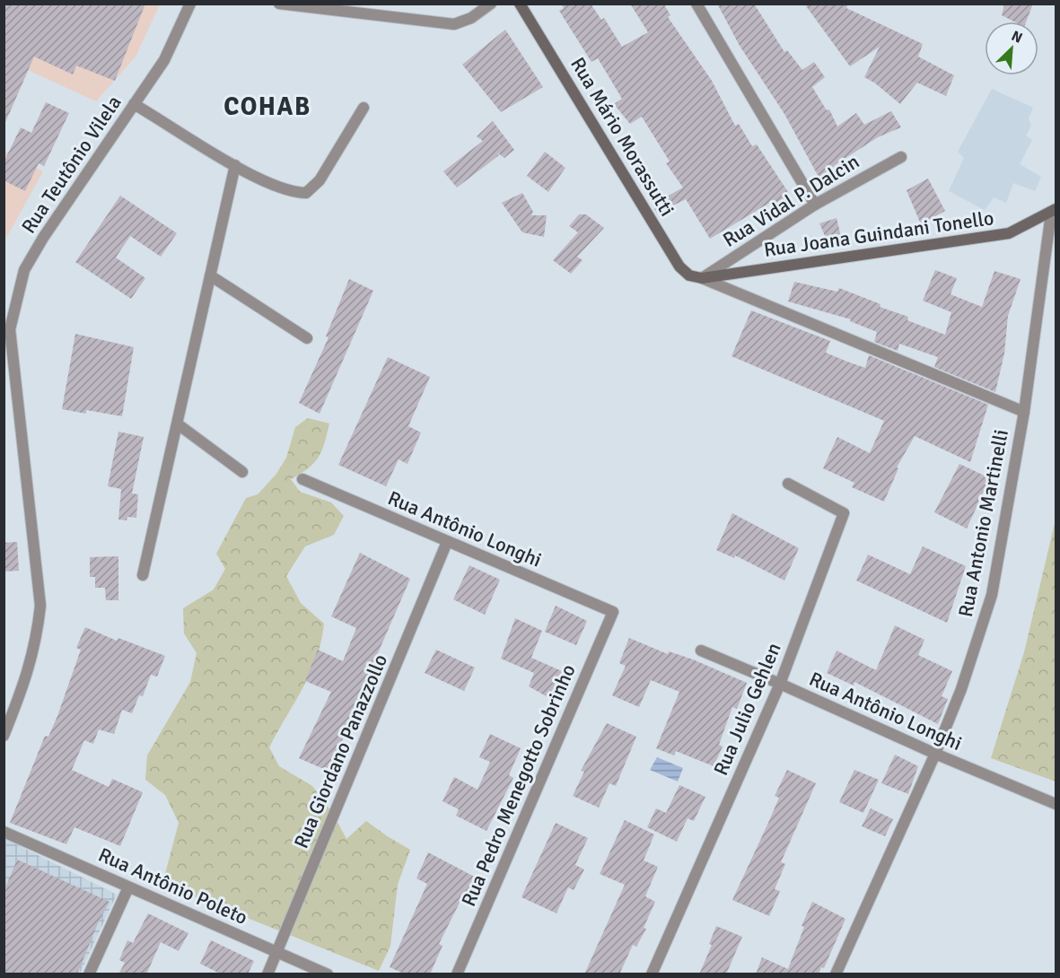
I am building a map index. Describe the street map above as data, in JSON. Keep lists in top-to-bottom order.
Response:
{
  "streets": {
    "main road": ["Rua Mário Morassutti", "Rua Joana Guindani Tonello"],
    "street": [
      "Rua Teutônio Vilela",
      "Rua Vidal P. Dalcin",
      "Rua Antonio Martinelli",
      "Rua Antônio Longhi",
      "Rua Julio Gehlen",
      "Rua Giordano Panazzollo",
      "Rua Pedro Menegotto Sobrinho",
      "Rua Antônio Poleto"
    ]
  },
  "crossings": [
    ["Rua Mário Morassutti", "Rua Vidal P. Dalcin"],
    ["Rua Mário Morassutti", "Rua Joana Guindani Tonello"],
    ["Rua Vidal P. Dalcin", "Rua Joana Guindani Tonello"],
    ["Rua Joana Guindani Tonello", "Rua Antonio Martinelli"],
    ["Rua Antonio Martinelli", "Rua Antônio Longhi"],
    ["Rua Antônio Longhi", "Rua Julio Gehlen"],
    ["Rua Antônio Longhi", "Rua Giordano Panazzollo"],
    ["Rua Antônio Longhi", "Rua Pedro Menegotto Sobrinho"],
    ["Rua Giordano Panazzollo", "Rua Antônio Poleto"]
  ],
  "districts": ["COHAB"],
  "north": "top right"
}
